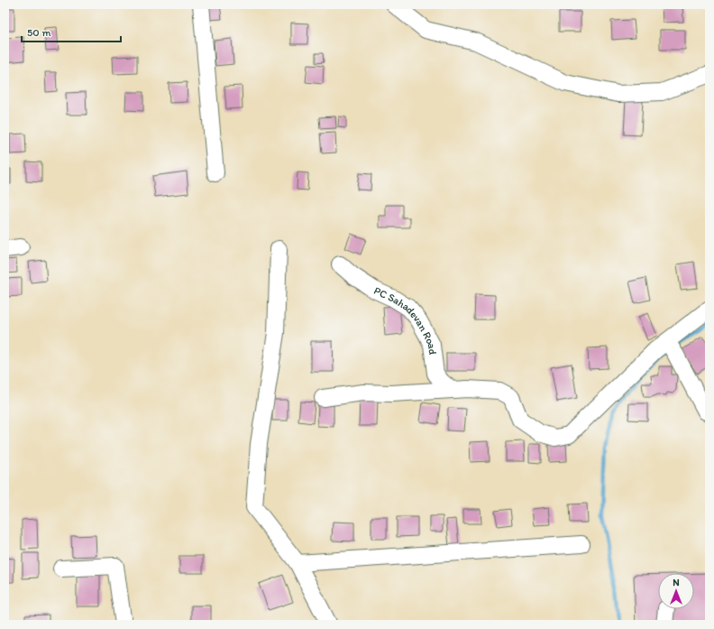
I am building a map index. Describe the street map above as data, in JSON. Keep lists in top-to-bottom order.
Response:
{
  "streets": {
    "street": ["PC Sahadevan Road"]
  },
  "scale_bar": "50 m",
  "north": "top"
}
